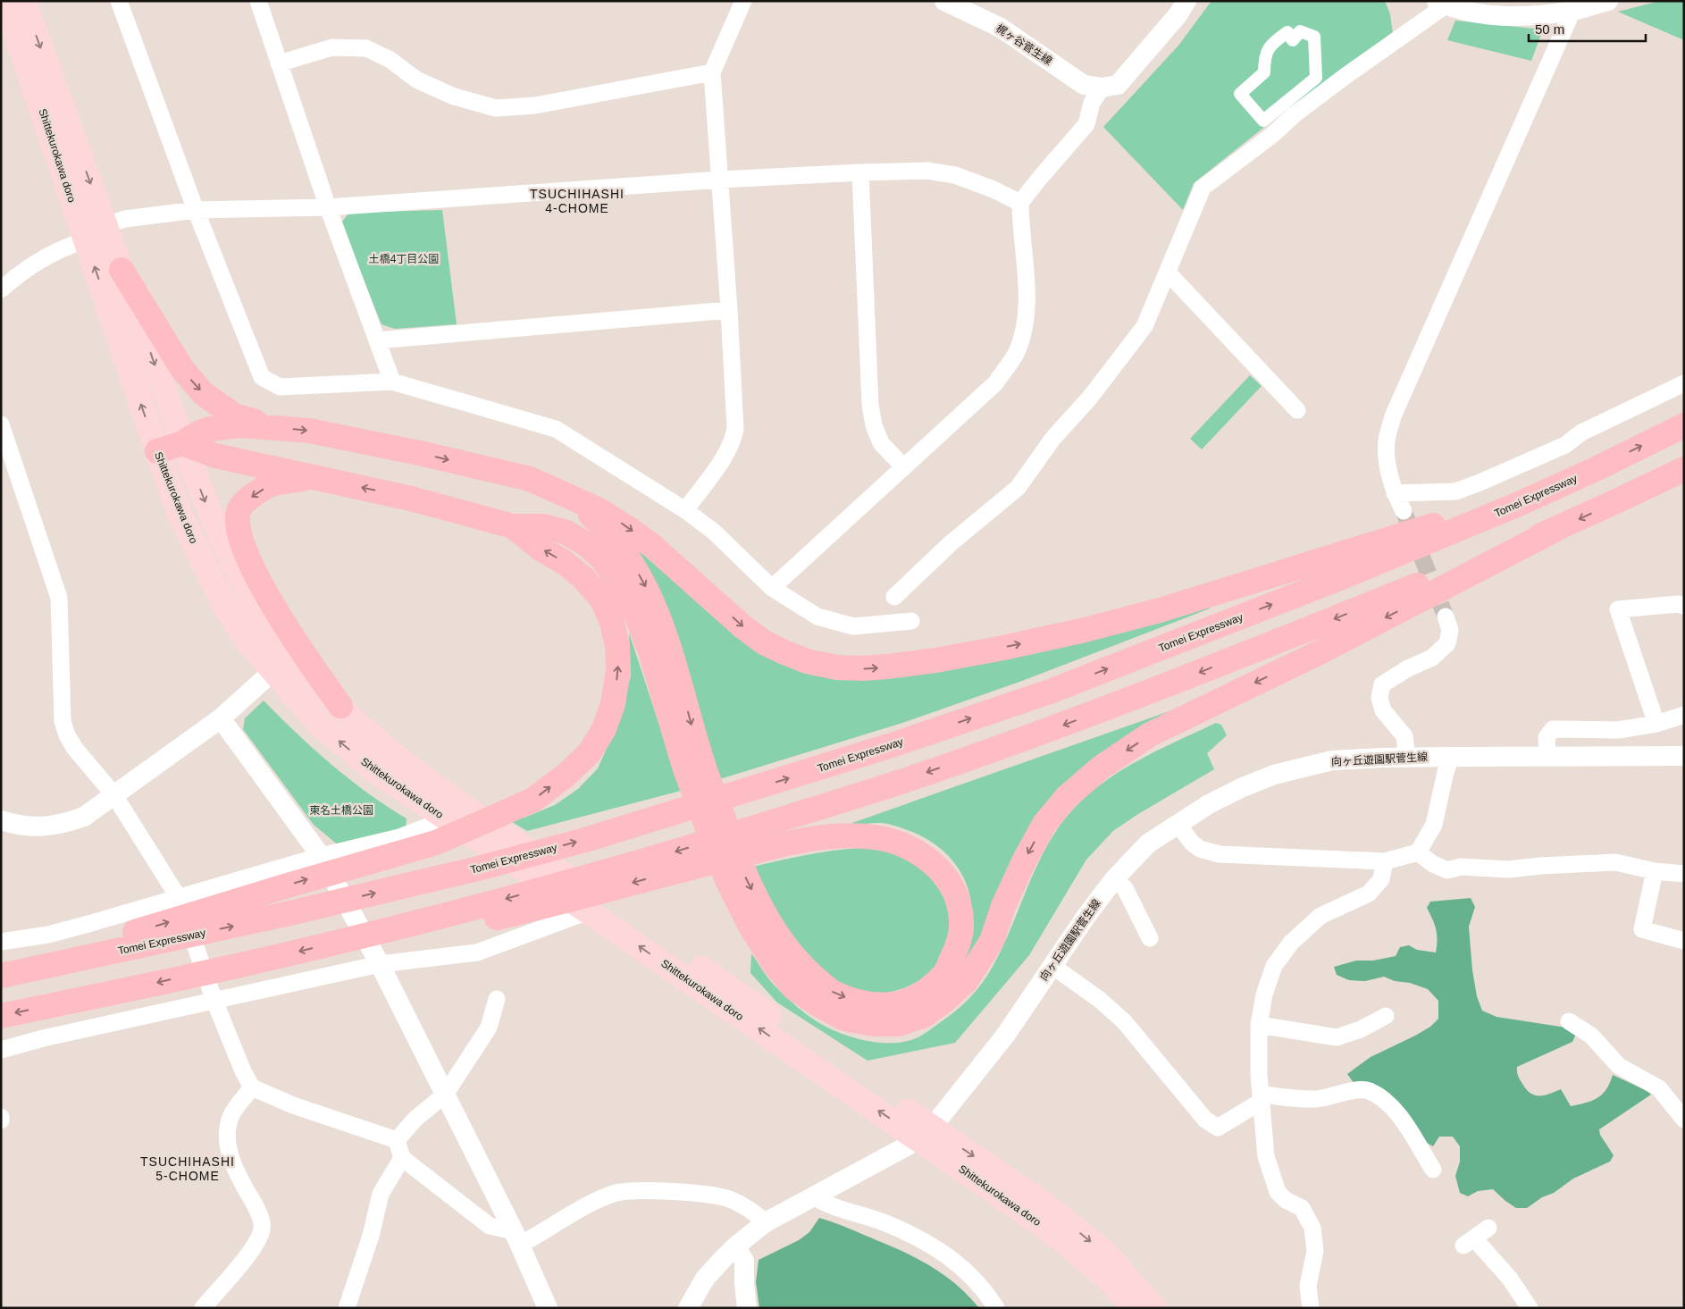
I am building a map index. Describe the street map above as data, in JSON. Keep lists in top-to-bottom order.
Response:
{
  "streets": {
    "highway": ["Tomei Expressway"],
    "main road": ["Shittekurokawa doro"],
    "street": ["梶ヶ谷菅生線", "向ヶ丘遊園駅菅生線"]
  },
  "crossings": [
    ["Shittekurokawa doro", "向ヶ丘遊園駅菅生線"]
  ],
  "districts": ["TSUCHIHASHI 4-CHOME", "TSUCHIHASHI 5-CHOME"],
  "parks": ["土橋4丁目公園", "東名土橋公園"],
  "scale_bar": "50 m"
}
